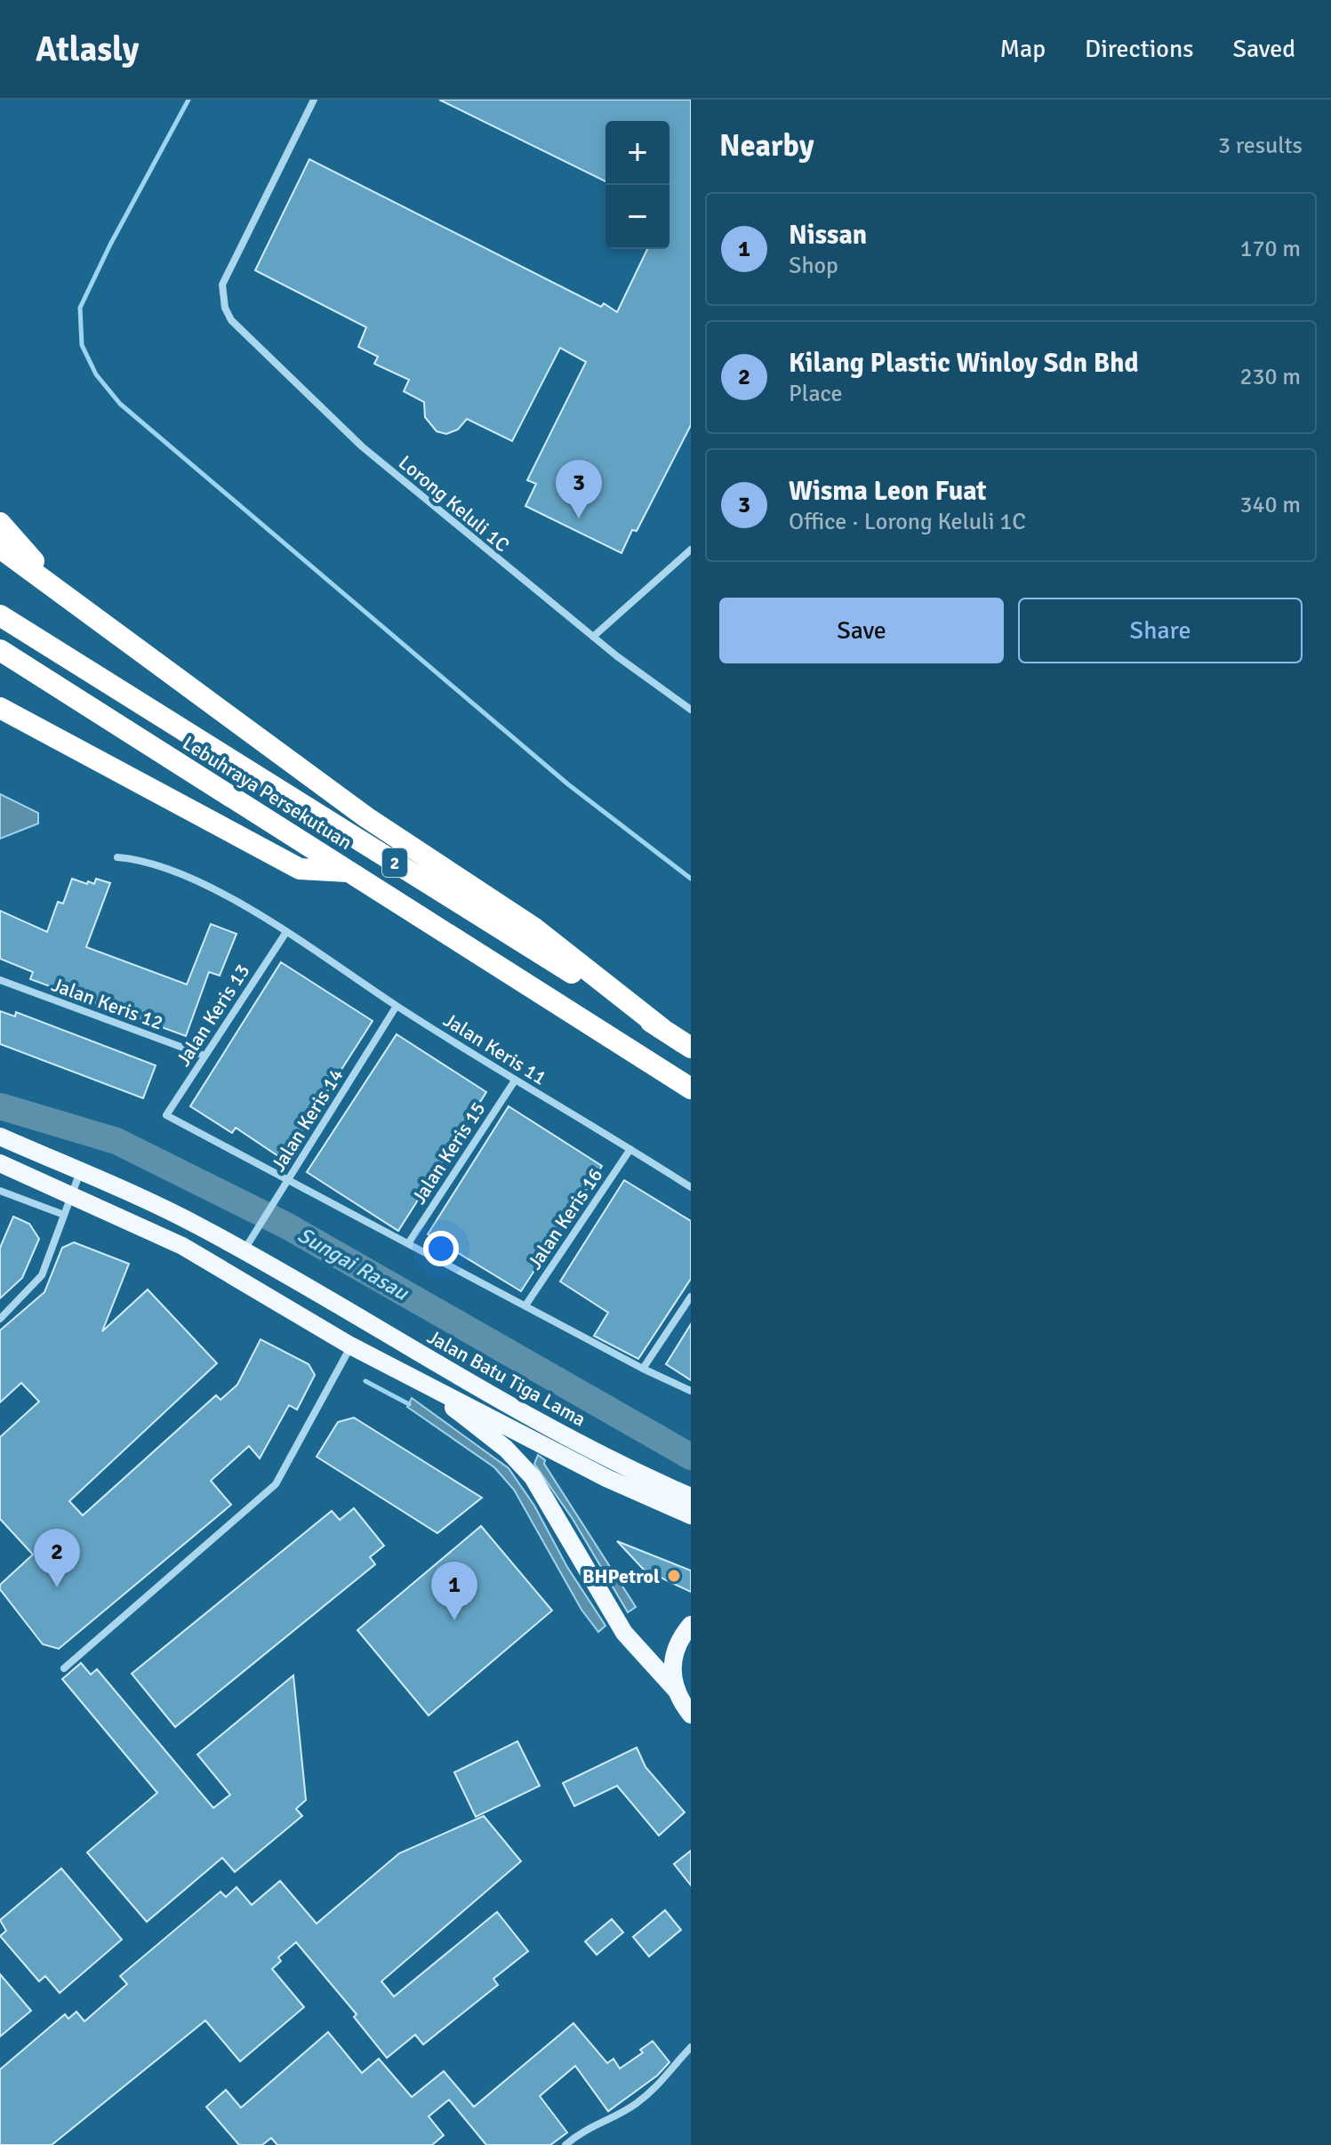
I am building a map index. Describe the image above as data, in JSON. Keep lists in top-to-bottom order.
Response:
{
  "streets": {
    "highway": ["Lebuhraya Persekutuan", "2"],
    "main road": ["Jalan Batu Tiga Lama"],
    "street": [
      "Lorong Keluli 1C",
      "Jalan Keris 12",
      "Jalan Keris 13",
      "Jalan Keris 11",
      "Jalan Keris 14",
      "Jalan Keris 15",
      "Jalan Keris 16"
    ]
  },
  "crossings": [
    ["Jalan Keris 12", "Jalan Keris 13"],
    ["Jalan Keris 13", "Jalan Keris 11"],
    ["Jalan Keris 13", "Jalan Keris 14"],
    ["Jalan Keris 11", "Jalan Keris 14"],
    ["Jalan Keris 11", "Jalan Keris 15"],
    ["Jalan Keris 11", "Jalan Keris 16"],
    ["Jalan Keris 14", "Jalan Batu Tiga Lama"]
  ],
  "water": ["Sungai Rasau"],
  "places": ["BHPetrol"],
  "page": {
    "header": "Atlasly",
    "nav": ["Map", "Directions", "Saved"],
    "heading": ["Nearby", "3 results"],
    "map_buttons": ["+", "−"],
    "list": [
      {
        "mark": "1",
        "name": "Nissan",
        "note": "Shop",
        "value": "170 m"
      },
      {
        "mark": "2",
        "name": "Kilang Plastic Winloy Sdn Bhd",
        "note": "Place",
        "value": "230 m"
      },
      {
        "mark": "3",
        "name": "Wisma Leon Fuat",
        "note": "Office · Lorong Keluli 1C",
        "value": "340 m"
      }
    ],
    "pins": ["3", "2", "1"],
    "buttons": ["Save", "Share"]
  }
}
